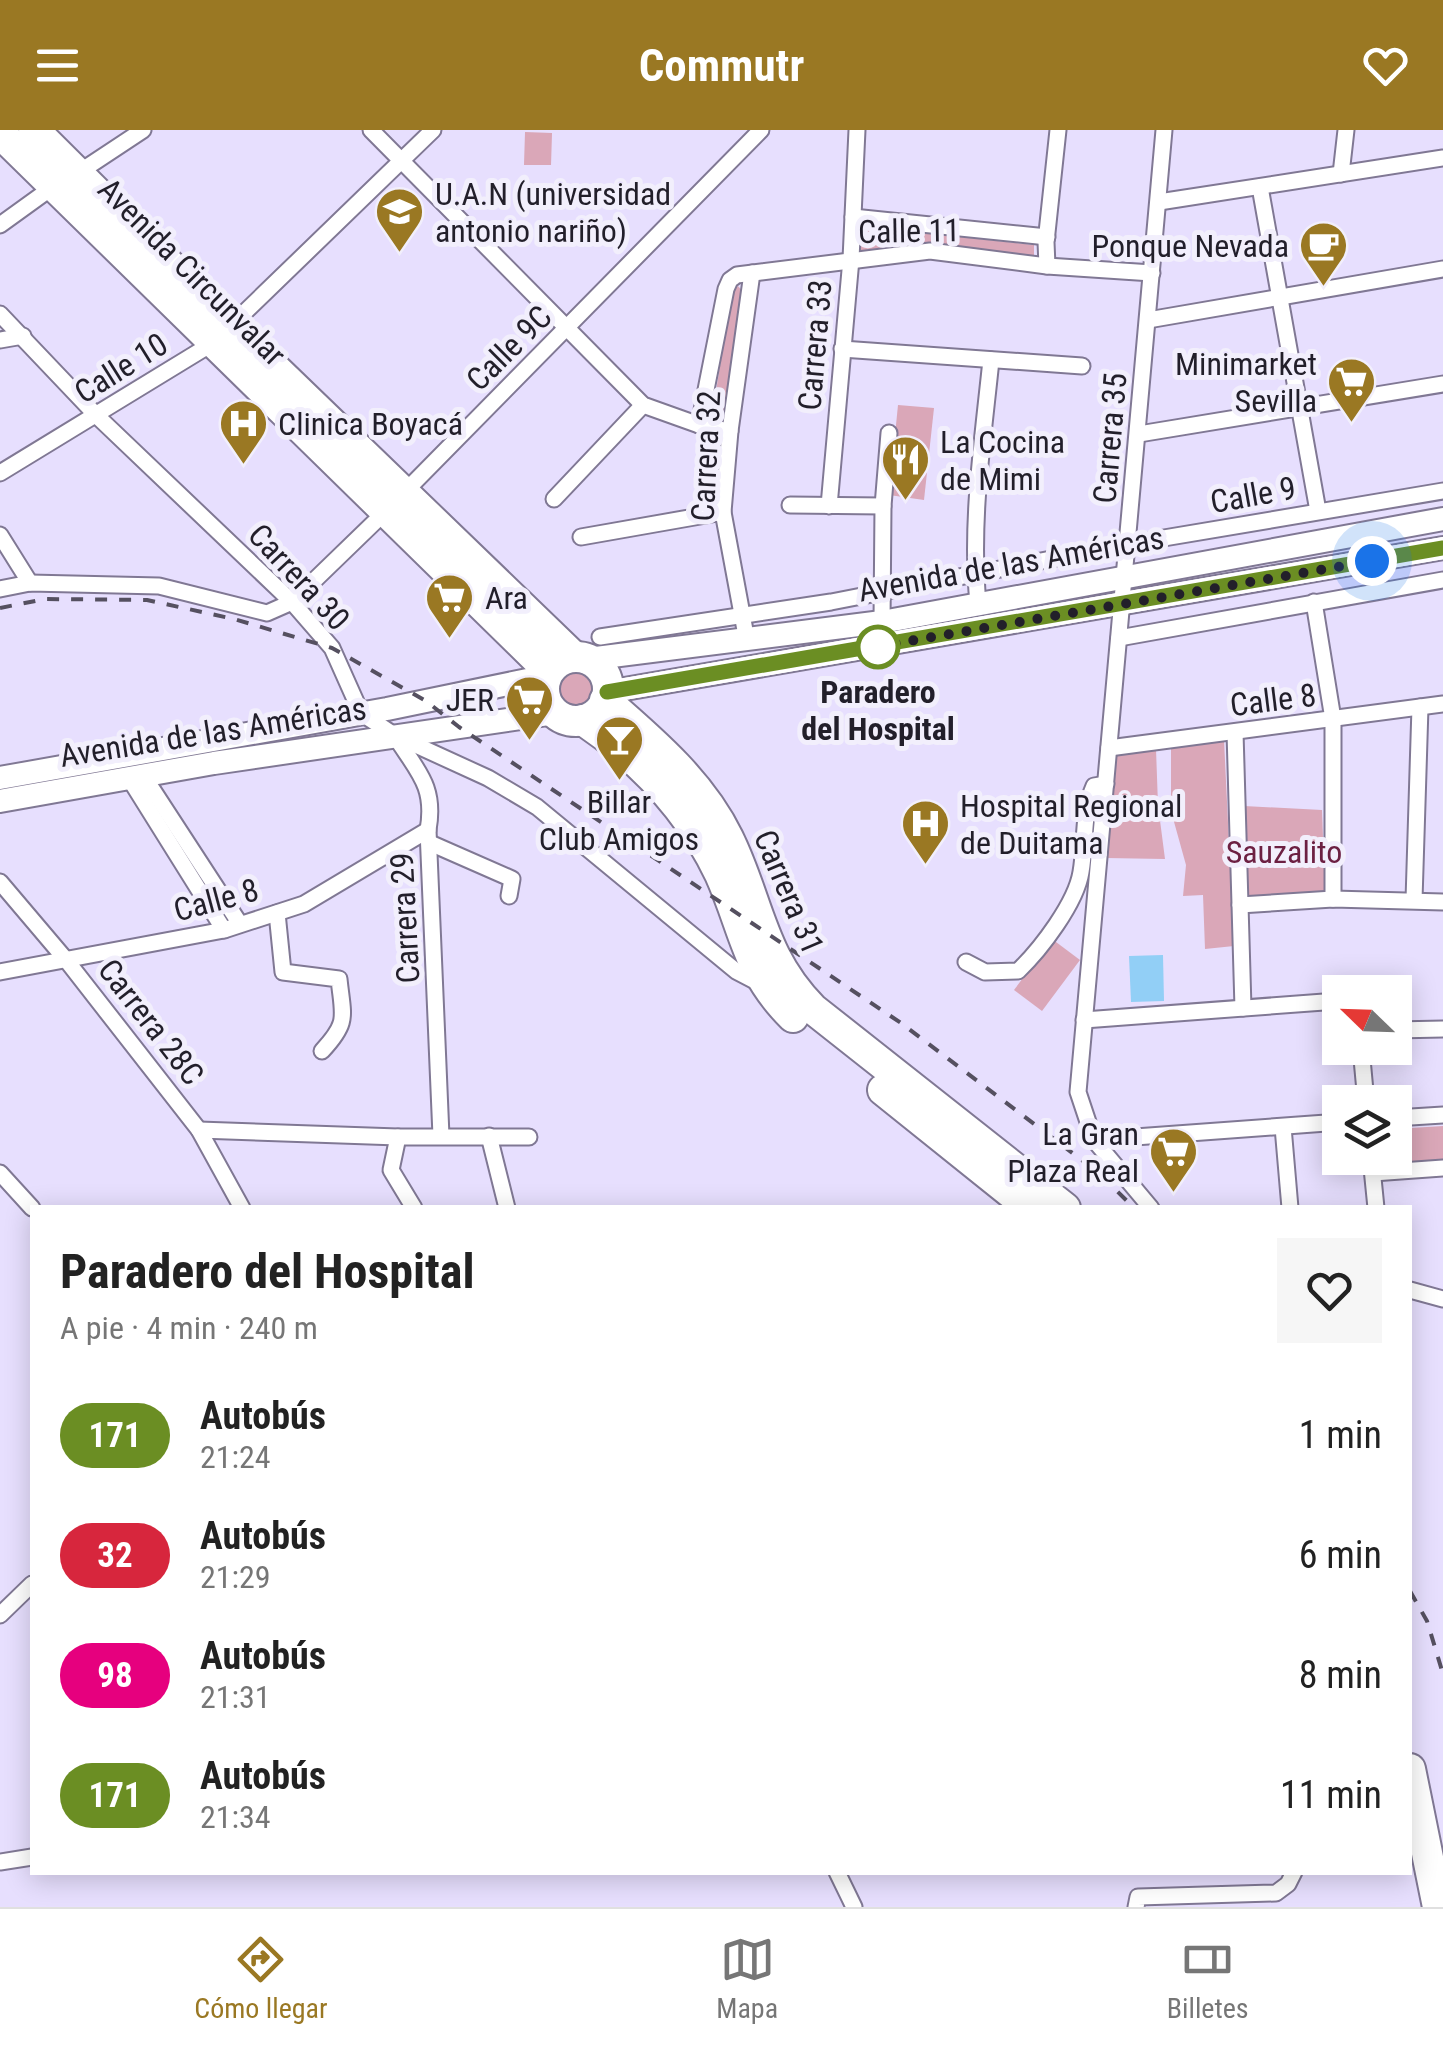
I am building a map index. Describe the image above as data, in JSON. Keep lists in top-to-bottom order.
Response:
{
  "streets": {
    "highway": ["Avenida Circunvalar", "Carrera 31"],
    "main road": ["Avenida de las Américas"],
    "street": [
      "Calle 11",
      "Carrera 33",
      "Calle 9C",
      "Calle 10",
      "Carrera 35",
      "Carrera 32",
      "Calle 9",
      "Carrera 30",
      "Calle 8",
      "Carrera 29",
      "Carrera 28C"
    ]
  },
  "crossings": [
    ["Calle 11", "Carrera 33"],
    ["Calle 11", "Carrera 35"],
    ["Calle 11", "Carrera 32"],
    ["Avenida Circunvalar", "Calle 9C"],
    ["Avenida Circunvalar", "Calle 10"],
    ["Avenida Circunvalar", "Calle 9"],
    ["Avenida Circunvalar", "Avenida de las Américas"],
    ["Avenida Circunvalar", "Carrera 31"],
    ["Calle 9C", "Carrera 32"],
    ["Calle 9C", "Carrera 30"],
    ["Calle 10", "Carrera 32"],
    ["Calle 10", "Carrera 30"],
    ["Carrera 35", "Calle 9"],
    ["Carrera 35", "Avenida de las Américas"],
    ["Carrera 35", "Calle 8"],
    ["Carrera 32", "Calle 9"],
    ["Carrera 32", "Avenida de las Américas"],
    ["Calle 9", "Avenida de las Américas"],
    ["Avenida de las Américas", "Carrera 30"],
    ["Avenida de las Américas", "Carrera 31"],
    ["Avenida de las Américas", "Carrera 29"],
    ["Calle 8", "Carrera 29"],
    ["Calle 8", "Carrera 28C"]
  ],
  "parks": ["Sauzalito"],
  "places": {
    "school or university": ["U.A.N (universidad antonio nariño)"],
    "cafe": ["Ponque Nevada"],
    "supermarket": [
      "Minimarket Sevilla",
      "Ara",
      "JER",
      "La Gran Plaza Real"
    ],
    "hospital": ["Clinica Boyacá", "Hospital Regional de Duitama"],
    "restaurant": ["La Cocina de Mimi"],
    "other": ["Paradero del Hospital"],
    "bar": ["Billar Club Amigos"]
  },
  "lines": ["bus line 171"],
  "north": "top left",
  "page": {
    "header": "Commutr",
    "heading": ["Paradero del Hospital", "A pie · 4 min · 240 m"],
    "list": [
      {
        "mark": "171",
        "name": "Autobús",
        "note": "21:24",
        "value": "1 min"
      },
      {
        "mark": "32",
        "name": "Autobús",
        "note": "21:29",
        "value": "6 min"
      },
      {
        "mark": "98",
        "name": "Autobús",
        "note": "21:31",
        "value": "8 min"
      },
      {
        "mark": "171",
        "name": "Autobús",
        "note": "21:34",
        "value": "11 min"
      }
    ],
    "tabs": ["Cómo llegar", "Mapa", "Billetes"]
  }
}
